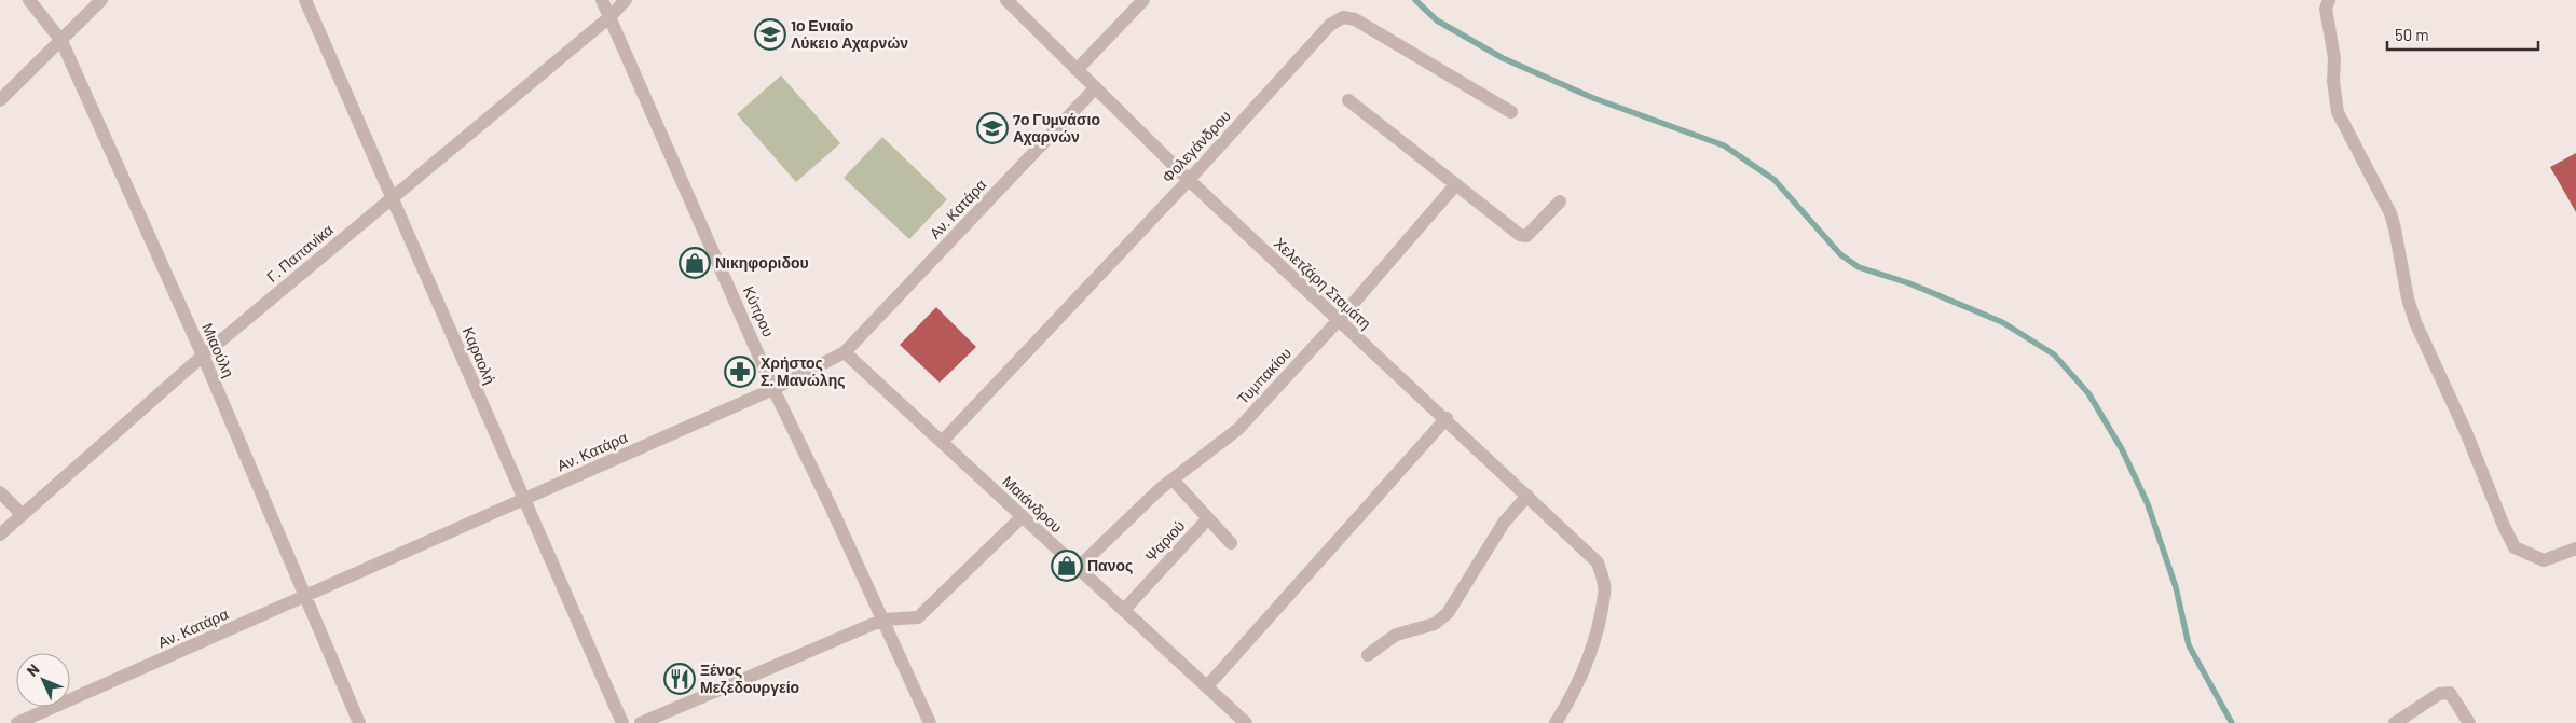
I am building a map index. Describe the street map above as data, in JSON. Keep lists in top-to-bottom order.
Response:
{
  "streets": {
    "street": [
      "Φολεγάνδρου",
      "Αν. Κατάρα",
      "Γ. Παπανίκα",
      "Χελετζάρη Σταμάτη",
      "Κύπρου",
      "Μιαούλη",
      "Καραολή",
      "Τυμπακίου",
      "Μαιάνδρου",
      "Ψαριού"
    ]
  },
  "crossings": [
    ["Φολεγάνδρου", "Χελετζάρη Σταμάτη"],
    ["Φολεγάνδρου", "Μαιάνδρου"],
    ["Αν. Κατάρα", "Χελετζάρη Σταμάτη"],
    ["Αν. Κατάρα", "Κύπρου"],
    ["Αν. Κατάρα", "Μιαούλη"],
    ["Αν. Κατάρα", "Καραολή"],
    ["Αν. Κατάρα", "Μαιάνδρου"],
    ["Γ. Παπανίκα", "Κύπρου"],
    ["Γ. Παπανίκα", "Μιαούλη"],
    ["Γ. Παπανίκα", "Καραολή"],
    ["Χελετζάρη Σταμάτη", "Τυμπακίου"],
    ["Τυμπακίου", "Μαιάνδρου"],
    ["Μαιάνδρου", "Ψαριού"]
  ],
  "places": {
    "school or university": ["1ο Ενιαίο Λύκειο Αχαρνών", "7ο Γυμνάσιο Αχαρνών"],
    "shop": ["Νικηφοριδου", "Πανος"],
    "pharmacy": ["Χρήστος Σ. Μανώλης"],
    "restaurant": ["Ξένος Μεζεδουργείο"]
  },
  "scale_bar": "50 m",
  "north": "top left"
}
